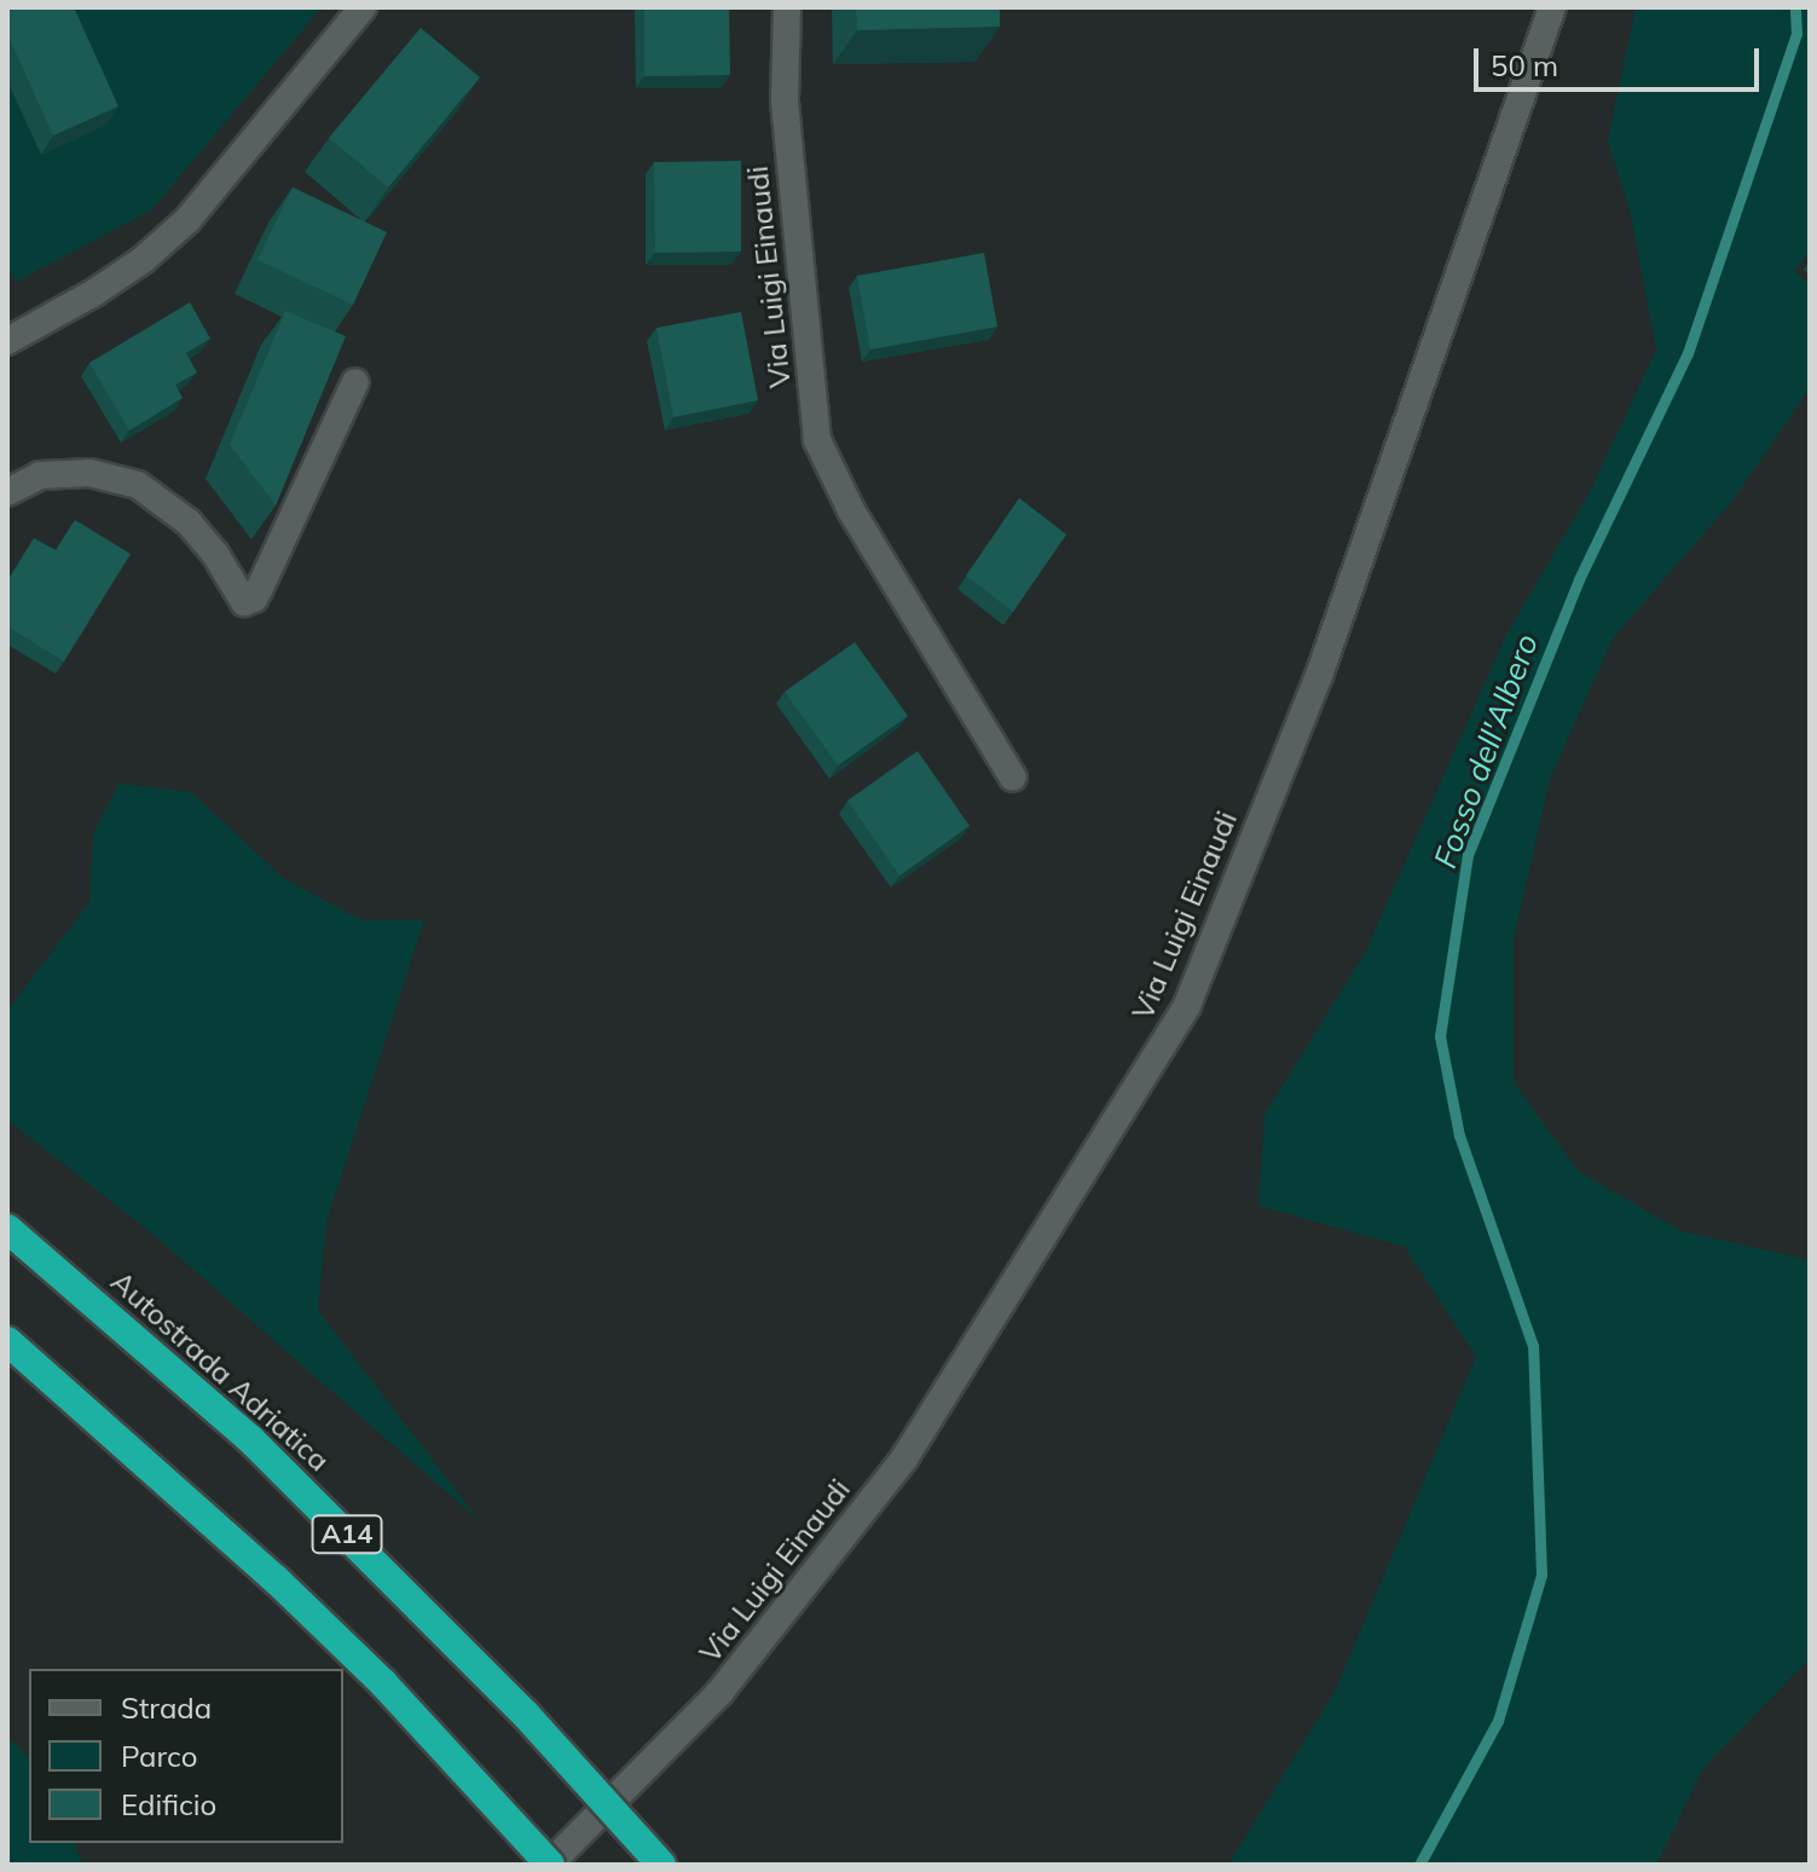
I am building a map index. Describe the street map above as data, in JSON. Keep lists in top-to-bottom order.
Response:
{
  "streets": {
    "highway": ["Autostrada Adriatica", "A14"],
    "street": ["Via Luigi Einaudi"]
  },
  "crossings": [
    ["Via Luigi Einaudi", "A14"]
  ],
  "water": ["Fosso dell'Albero"],
  "legend": ["Strada", "Parco", "Edificio"],
  "scale_bar": "50 m"
}
